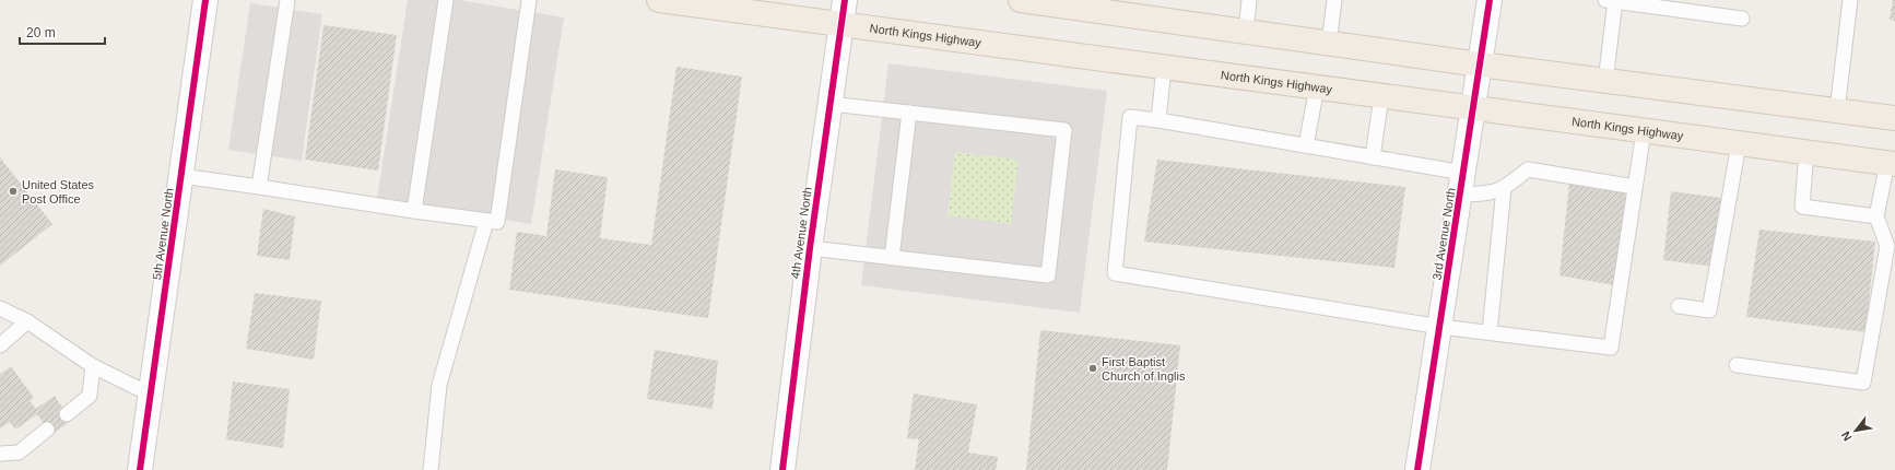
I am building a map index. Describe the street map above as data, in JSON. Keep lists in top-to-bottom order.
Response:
{
  "streets": {
    "main road": ["North Kings Highway"],
    "street": ["4th Avenue North", "5th Avenue North", "3rd Avenue North"]
  },
  "crossings": [
    ["North Kings Highway", "4th Avenue North"],
    ["North Kings Highway", "3rd Avenue North"]
  ],
  "places": ["United States Post Office", "First Baptist Church of Inglis"],
  "scale_bar": "20 m",
  "north": "bottom left"
}
